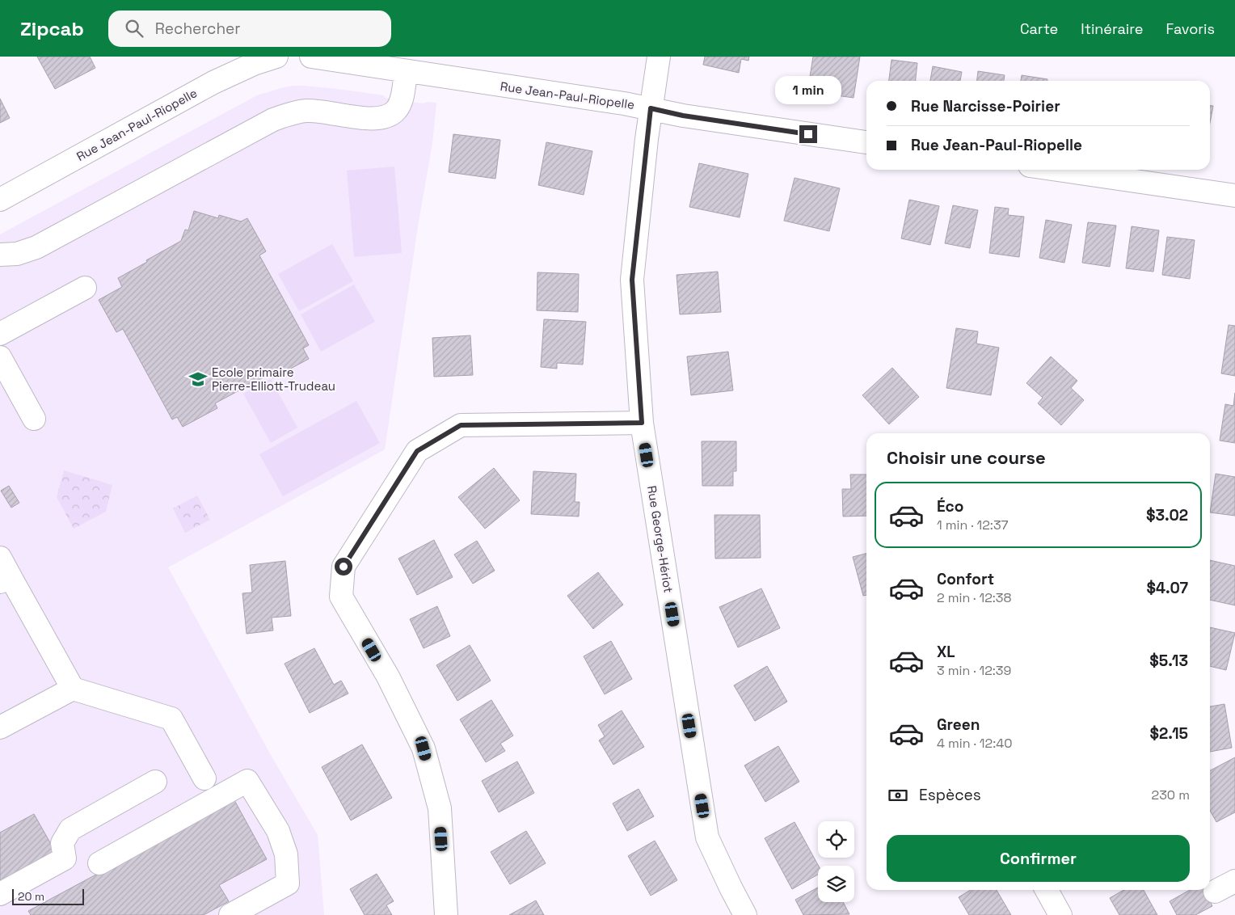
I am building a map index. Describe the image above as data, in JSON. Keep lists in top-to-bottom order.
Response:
{
  "streets": {
    "street": ["Rue Jean-Paul-Riopelle", "Rue George-Hériot"]
  },
  "crossings": [
    ["Rue Jean-Paul-Riopelle", "Rue George-Hériot"]
  ],
  "places": {
    "school or university": ["Ecole primaire Pierre-Elliott-Trudeau"]
  },
  "scale_bar": "20 m",
  "page": {
    "header": "Zipcab",
    "search": "Rechercher",
    "nav": ["Carte", "Itinéraire", "Favoris"],
    "bubble": "1 min",
    "banner": ["Rue Narcisse-Poirier", "Rue Jean-Paul-Riopelle"],
    "heading": "Choisir une course",
    "list": [
      {
        "name": "Éco",
        "note": "1 min · 12:37",
        "value": "$3.02"
      },
      {
        "name": "Confort",
        "note": "2 min · 12:38",
        "value": "$4.07"
      },
      {
        "name": "XL",
        "note": "3 min · 12:39",
        "value": "$5.13"
      },
      {
        "name": "Green",
        "note": "4 min · 12:40",
        "value": "$2.15"
      }
    ],
    "pay": ["Espèces", "230 m"],
    "buttons": "Confirmer",
    "scale": "20 m"
  }
}
